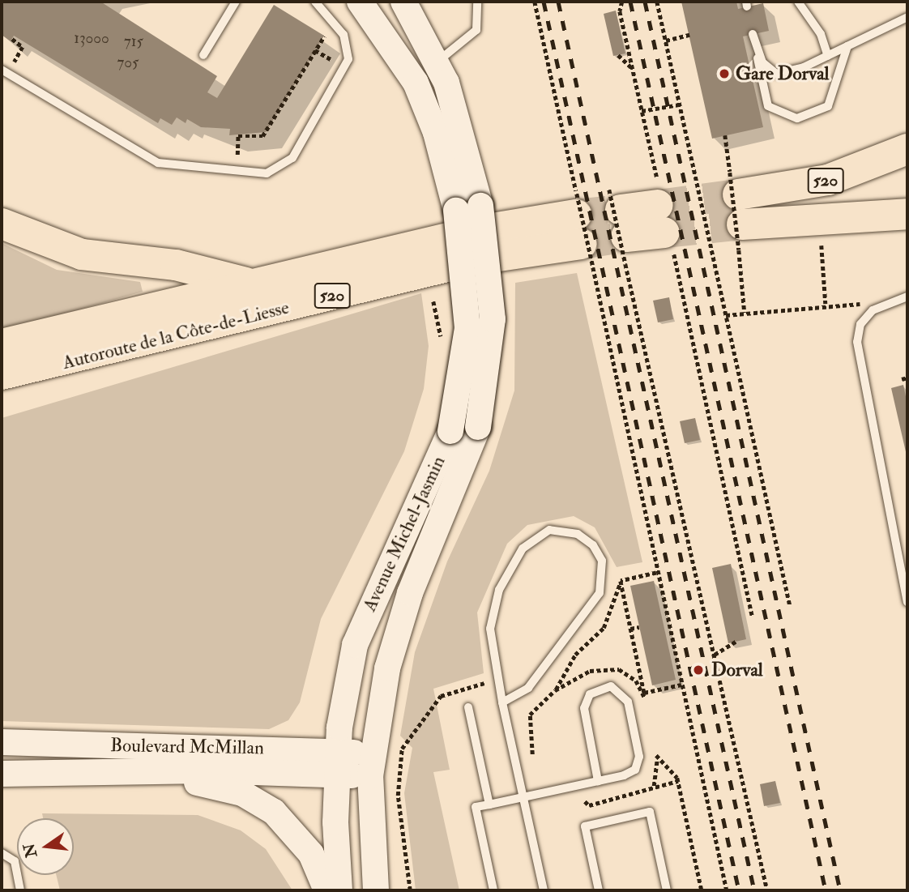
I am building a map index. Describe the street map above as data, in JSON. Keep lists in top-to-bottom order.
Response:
{
  "streets": {
    "highway": ["520", "Autoroute de la Côte-de-Liesse"],
    "main road": ["Avenue Michel-Jasmin", "Boulevard McMillan"]
  },
  "crossings": [
    ["Avenue Michel-Jasmin", "Boulevard McMillan"]
  ],
  "places": ["Gare Dorval", "Dorval"],
  "house_numbers": ["13000", "715", "705"],
  "north": "left"
}
